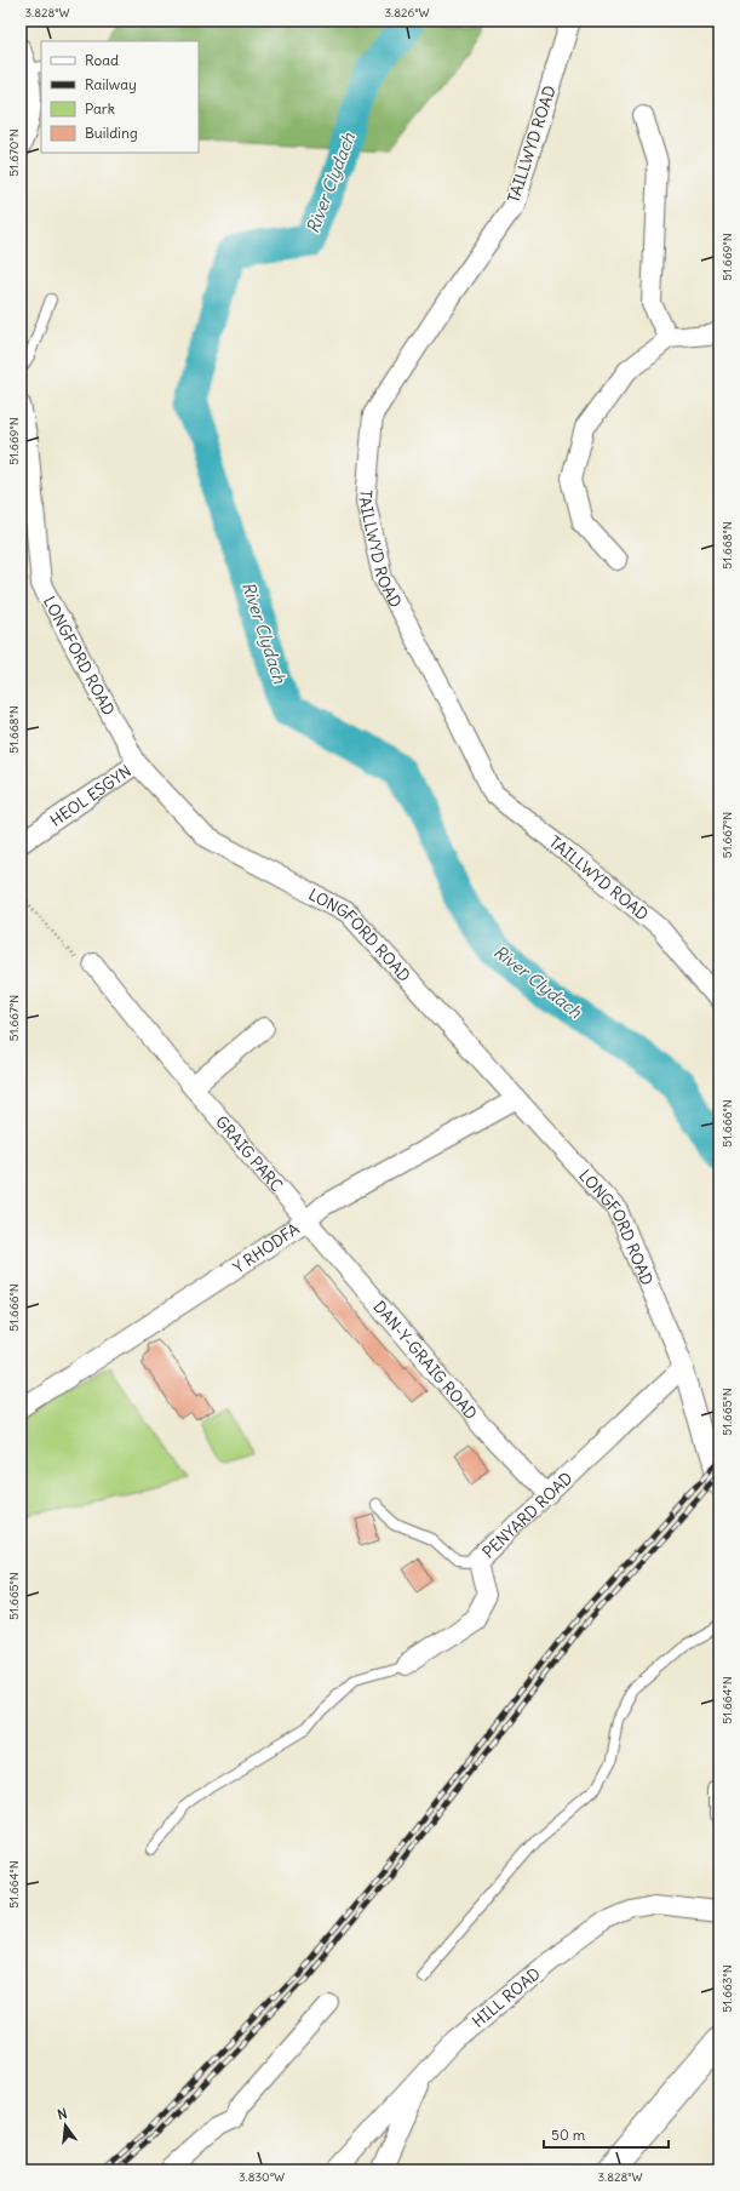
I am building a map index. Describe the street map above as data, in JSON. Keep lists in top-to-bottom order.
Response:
{
  "streets": {
    "street": [
      "TAILLWYD ROAD",
      "LONGFORD ROAD",
      "HEOL ESGYN",
      "GRAIG PARC",
      "Y RHODFA",
      "DAN-Y-GRAIG ROAD",
      "PENYARD ROAD",
      "HILL ROAD"
    ]
  },
  "crossings": [
    ["LONGFORD ROAD", "HEOL ESGYN"],
    ["LONGFORD ROAD", "Y RHODFA"],
    ["LONGFORD ROAD", "PENYARD ROAD"],
    ["GRAIG PARC", "Y RHODFA"],
    ["GRAIG PARC", "DAN-Y-GRAIG ROAD"],
    ["Y RHODFA", "DAN-Y-GRAIG ROAD"],
    ["DAN-Y-GRAIG ROAD", "PENYARD ROAD"]
  ],
  "water": ["River Clydach"],
  "legend": [
    "Road",
    "Railway",
    "Park",
    "Building"
  ],
  "scale_bar": "50 m",
  "north": "top",
  "coordinates": [
    "3.828°W",
    "3.826°W",
    "51.670°N",
    "51.669°N",
    "51.668°N",
    "51.667°N",
    "51.666°N",
    "51.665°N",
    "51.664°N",
    "51.663°N",
    "3.830°W"
  ]
}
